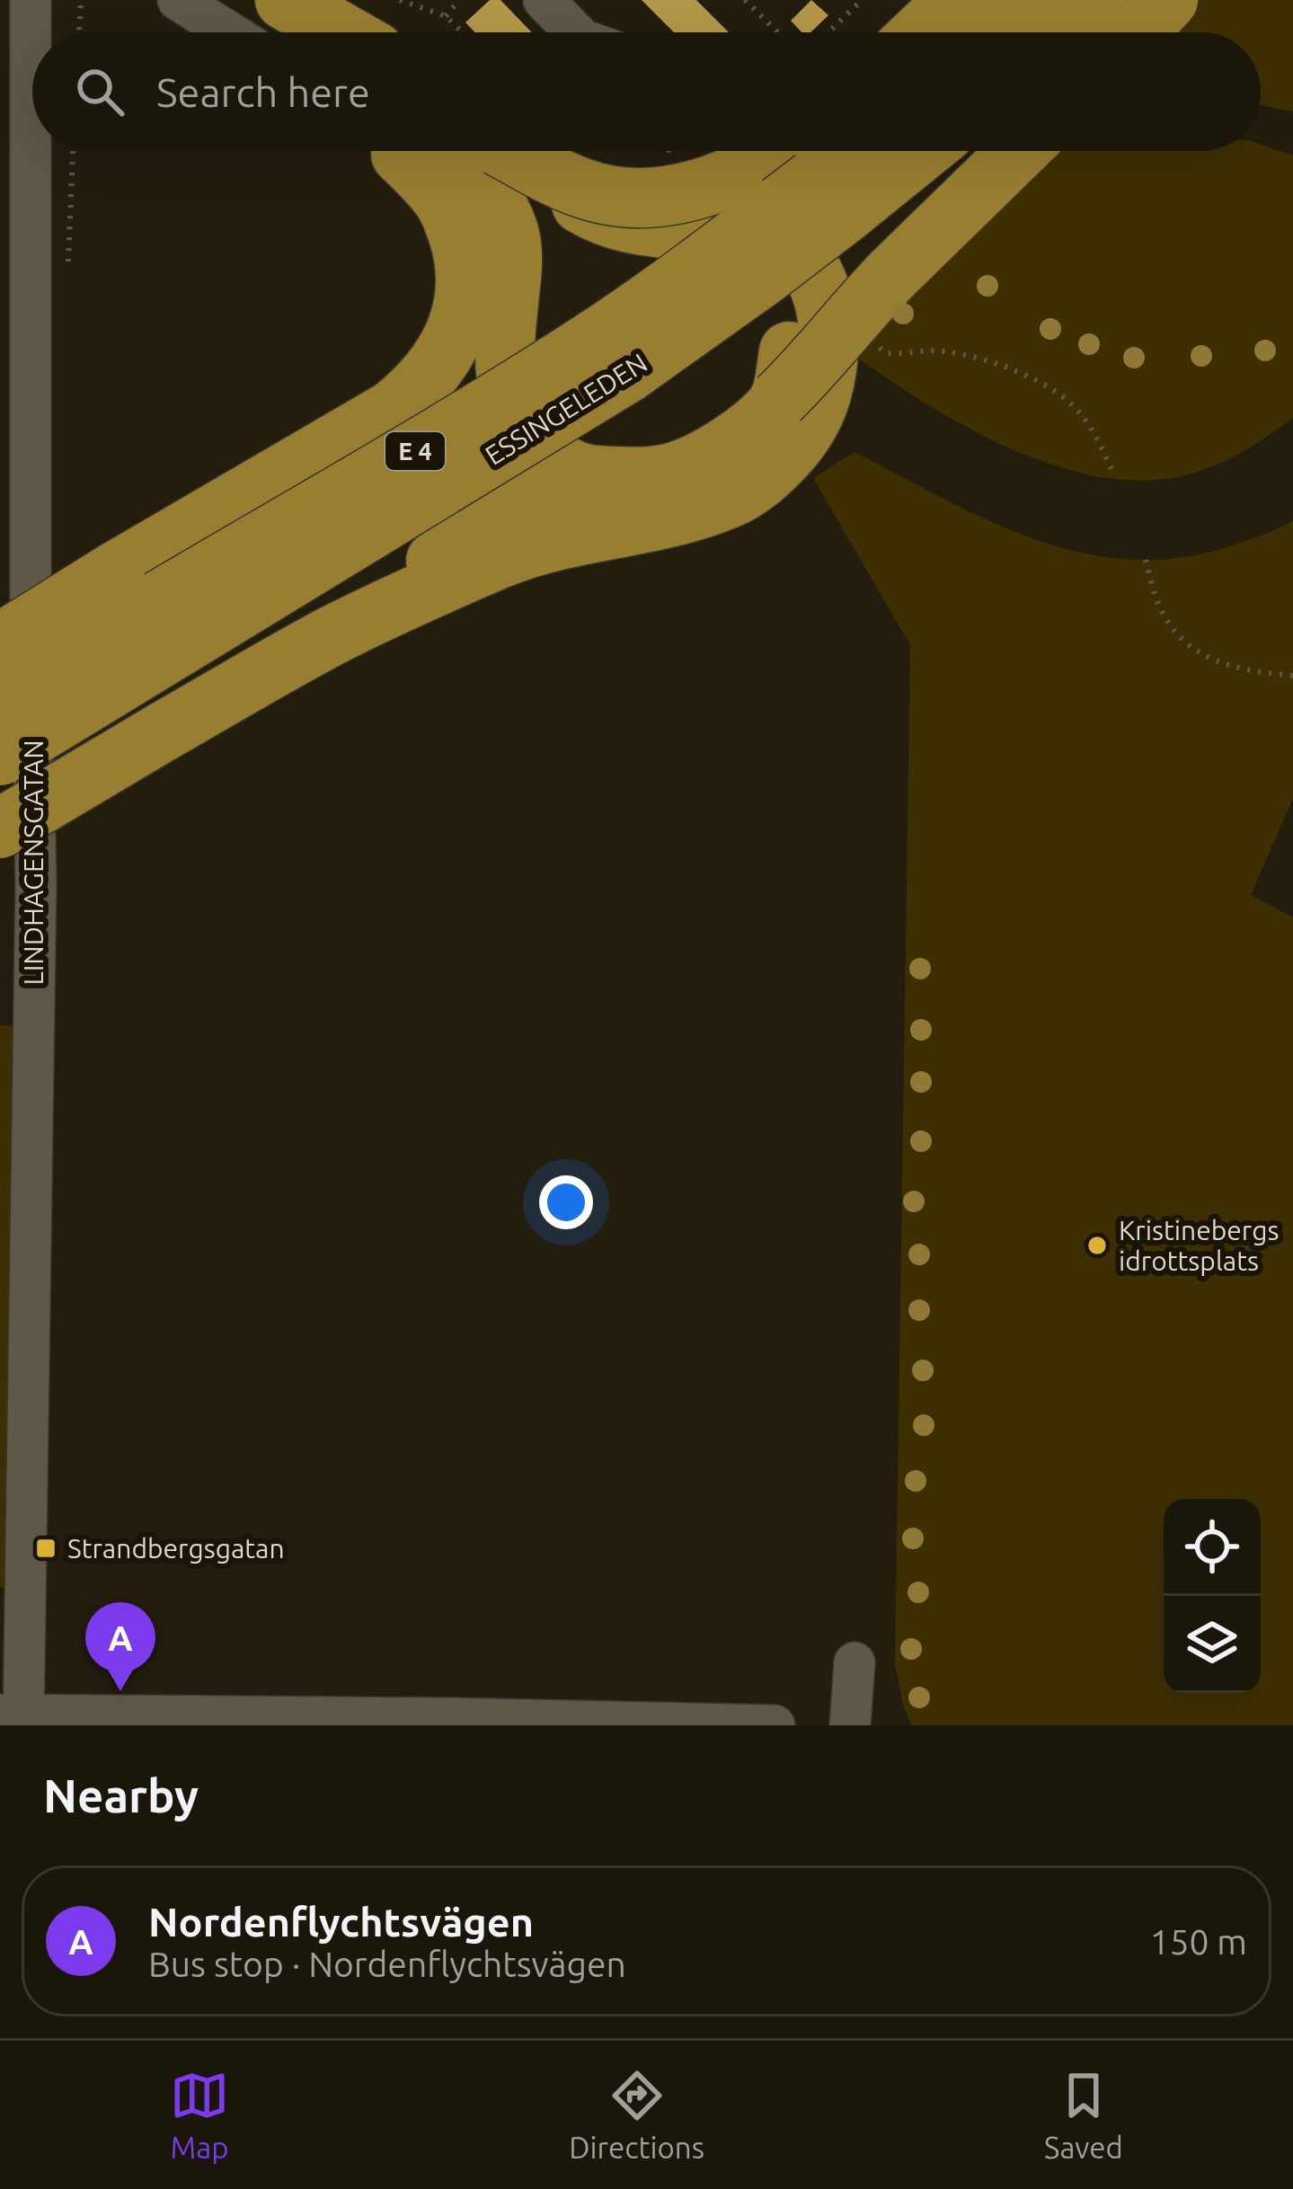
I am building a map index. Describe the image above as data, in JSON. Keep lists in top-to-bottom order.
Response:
{
  "streets": {
    "highway": ["ESSINGELEDEN", "E 4"],
    "street": ["LINDHAGENSGATAN"]
  },
  "places": {
    "other": ["Kristinebergs idrottsplats"],
    "transit": ["Strandbergsgatan"]
  },
  "page": {
    "search": "Search here",
    "pins": "A",
    "heading": "Nearby",
    "list": [
      {
        "mark": "A",
        "name": "Nordenflychtsvägen",
        "note": "Bus stop · Nordenflychtsvägen",
        "value": "150 m"
      }
    ],
    "nav": ["Map", "Directions", "Saved"]
  }
}
